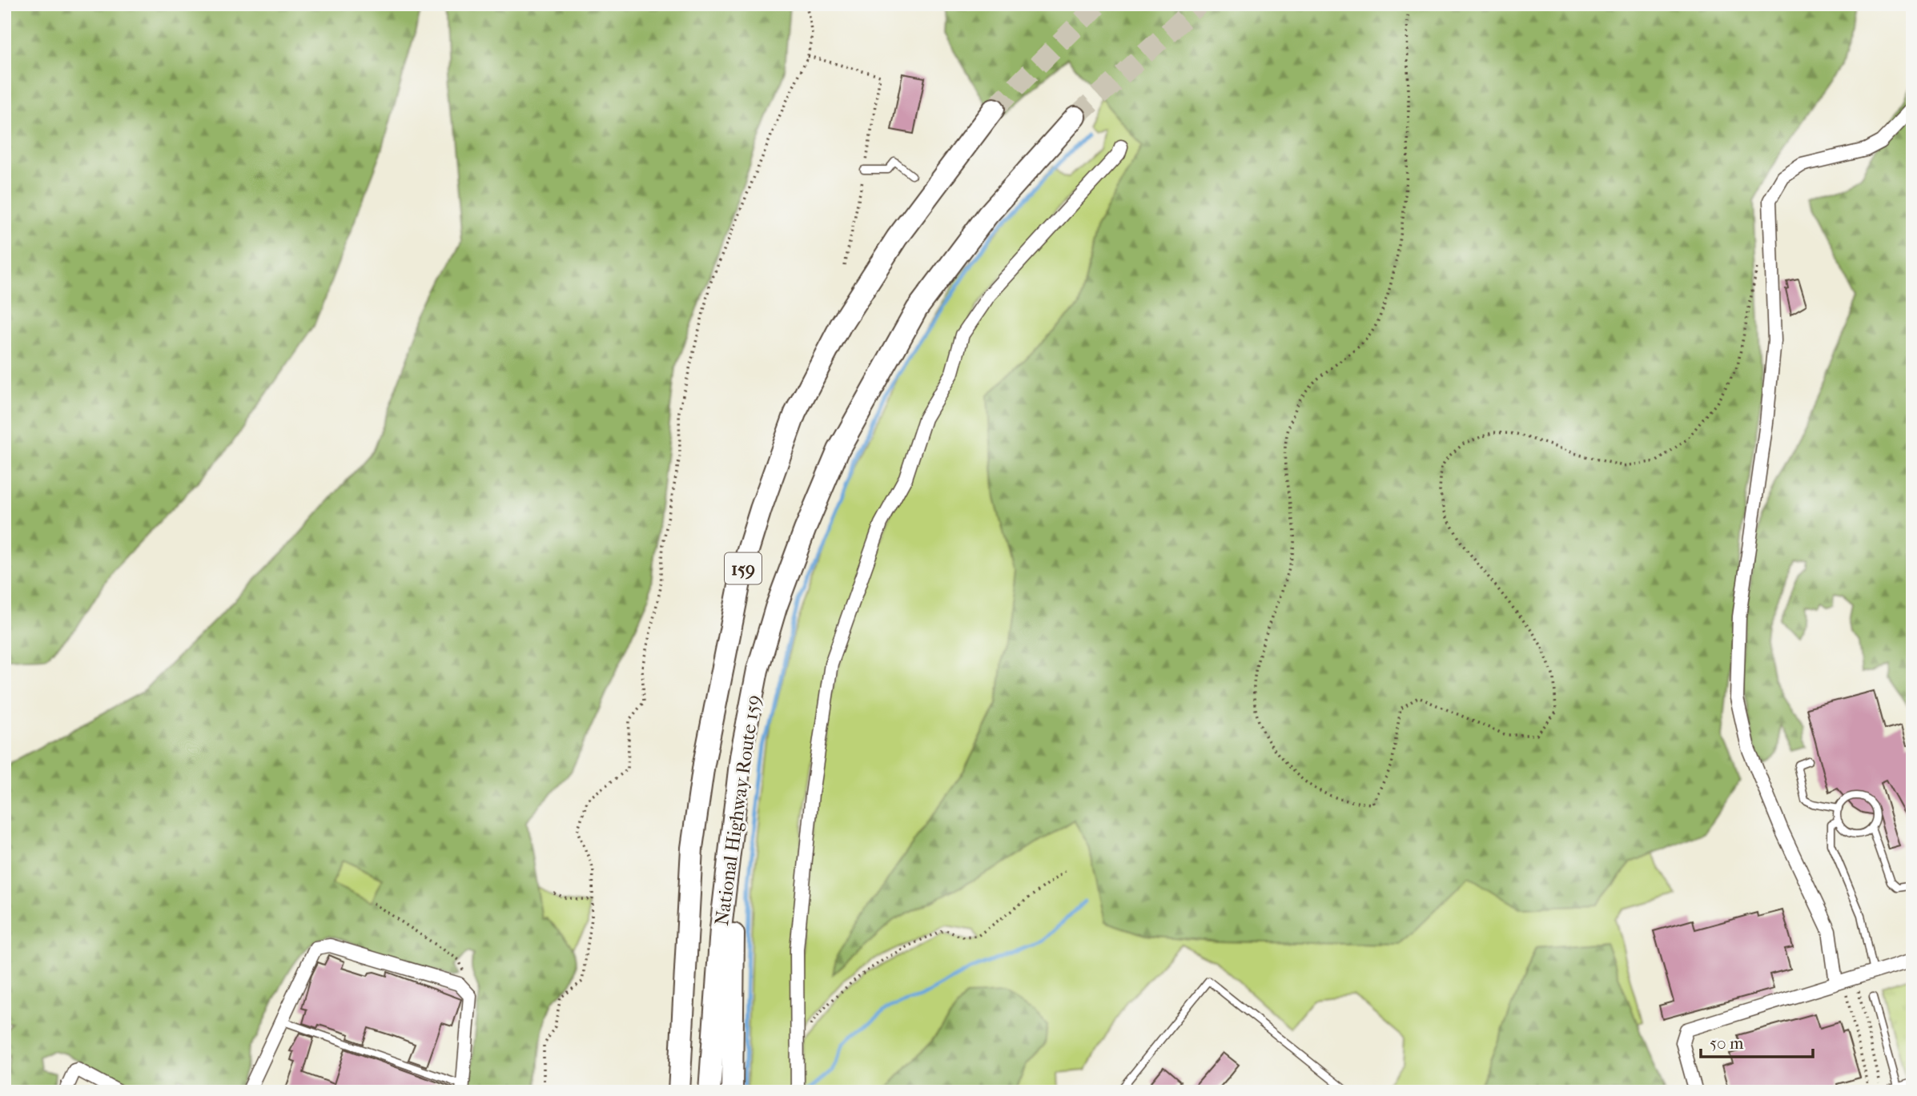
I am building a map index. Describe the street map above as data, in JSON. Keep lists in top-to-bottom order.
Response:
{
  "streets": {
    "highway": ["159", "National Highway Route 159"]
  },
  "crossings": [
    ["159", "National Highway Route 159"]
  ],
  "scale_bar": "50 m"
}
